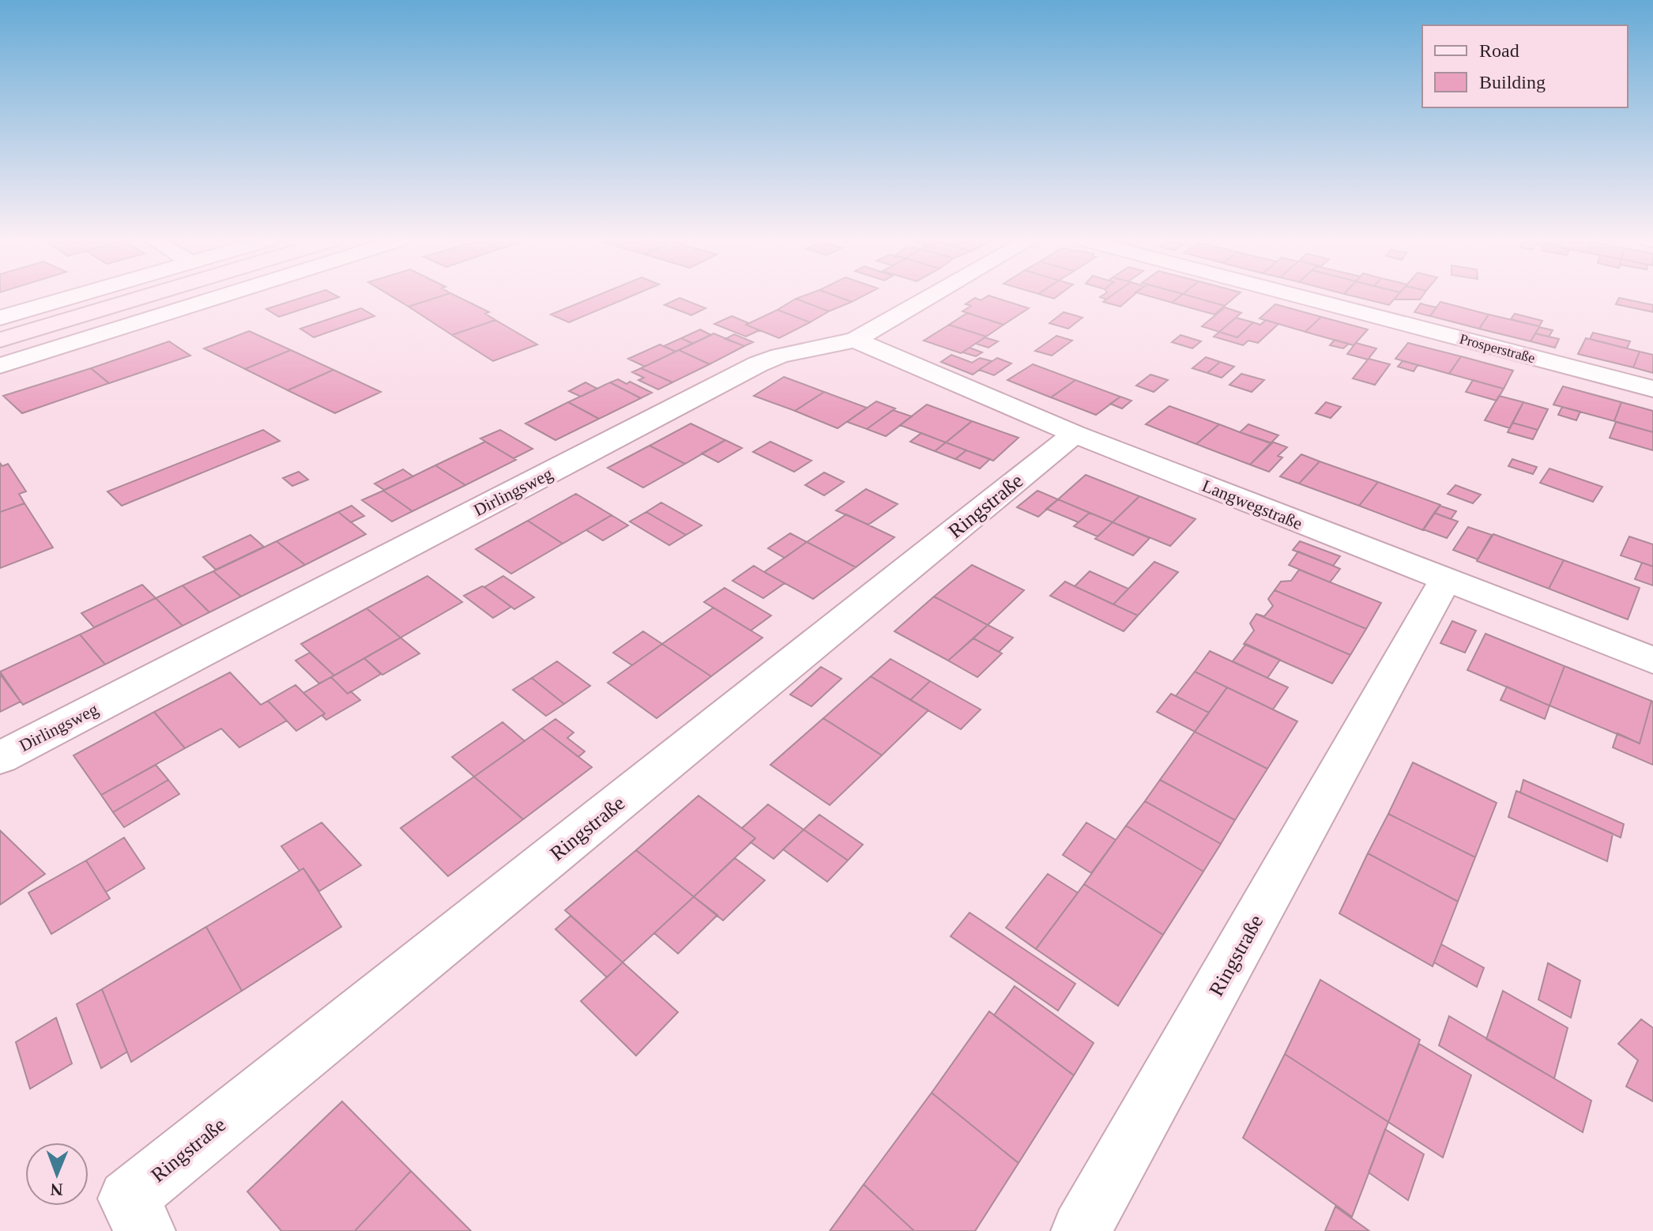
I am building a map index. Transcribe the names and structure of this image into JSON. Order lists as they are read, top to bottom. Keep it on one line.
{"streets":{"street":["Prosperstraße","Dirlingsweg","Langwegstraße","Ringstraße"]},"crossings":[["Dirlingsweg","Langwegstraße"],["Langwegstraße","Ringstraße"]],"legend":["Road","Building"],"north":"bottom"}
